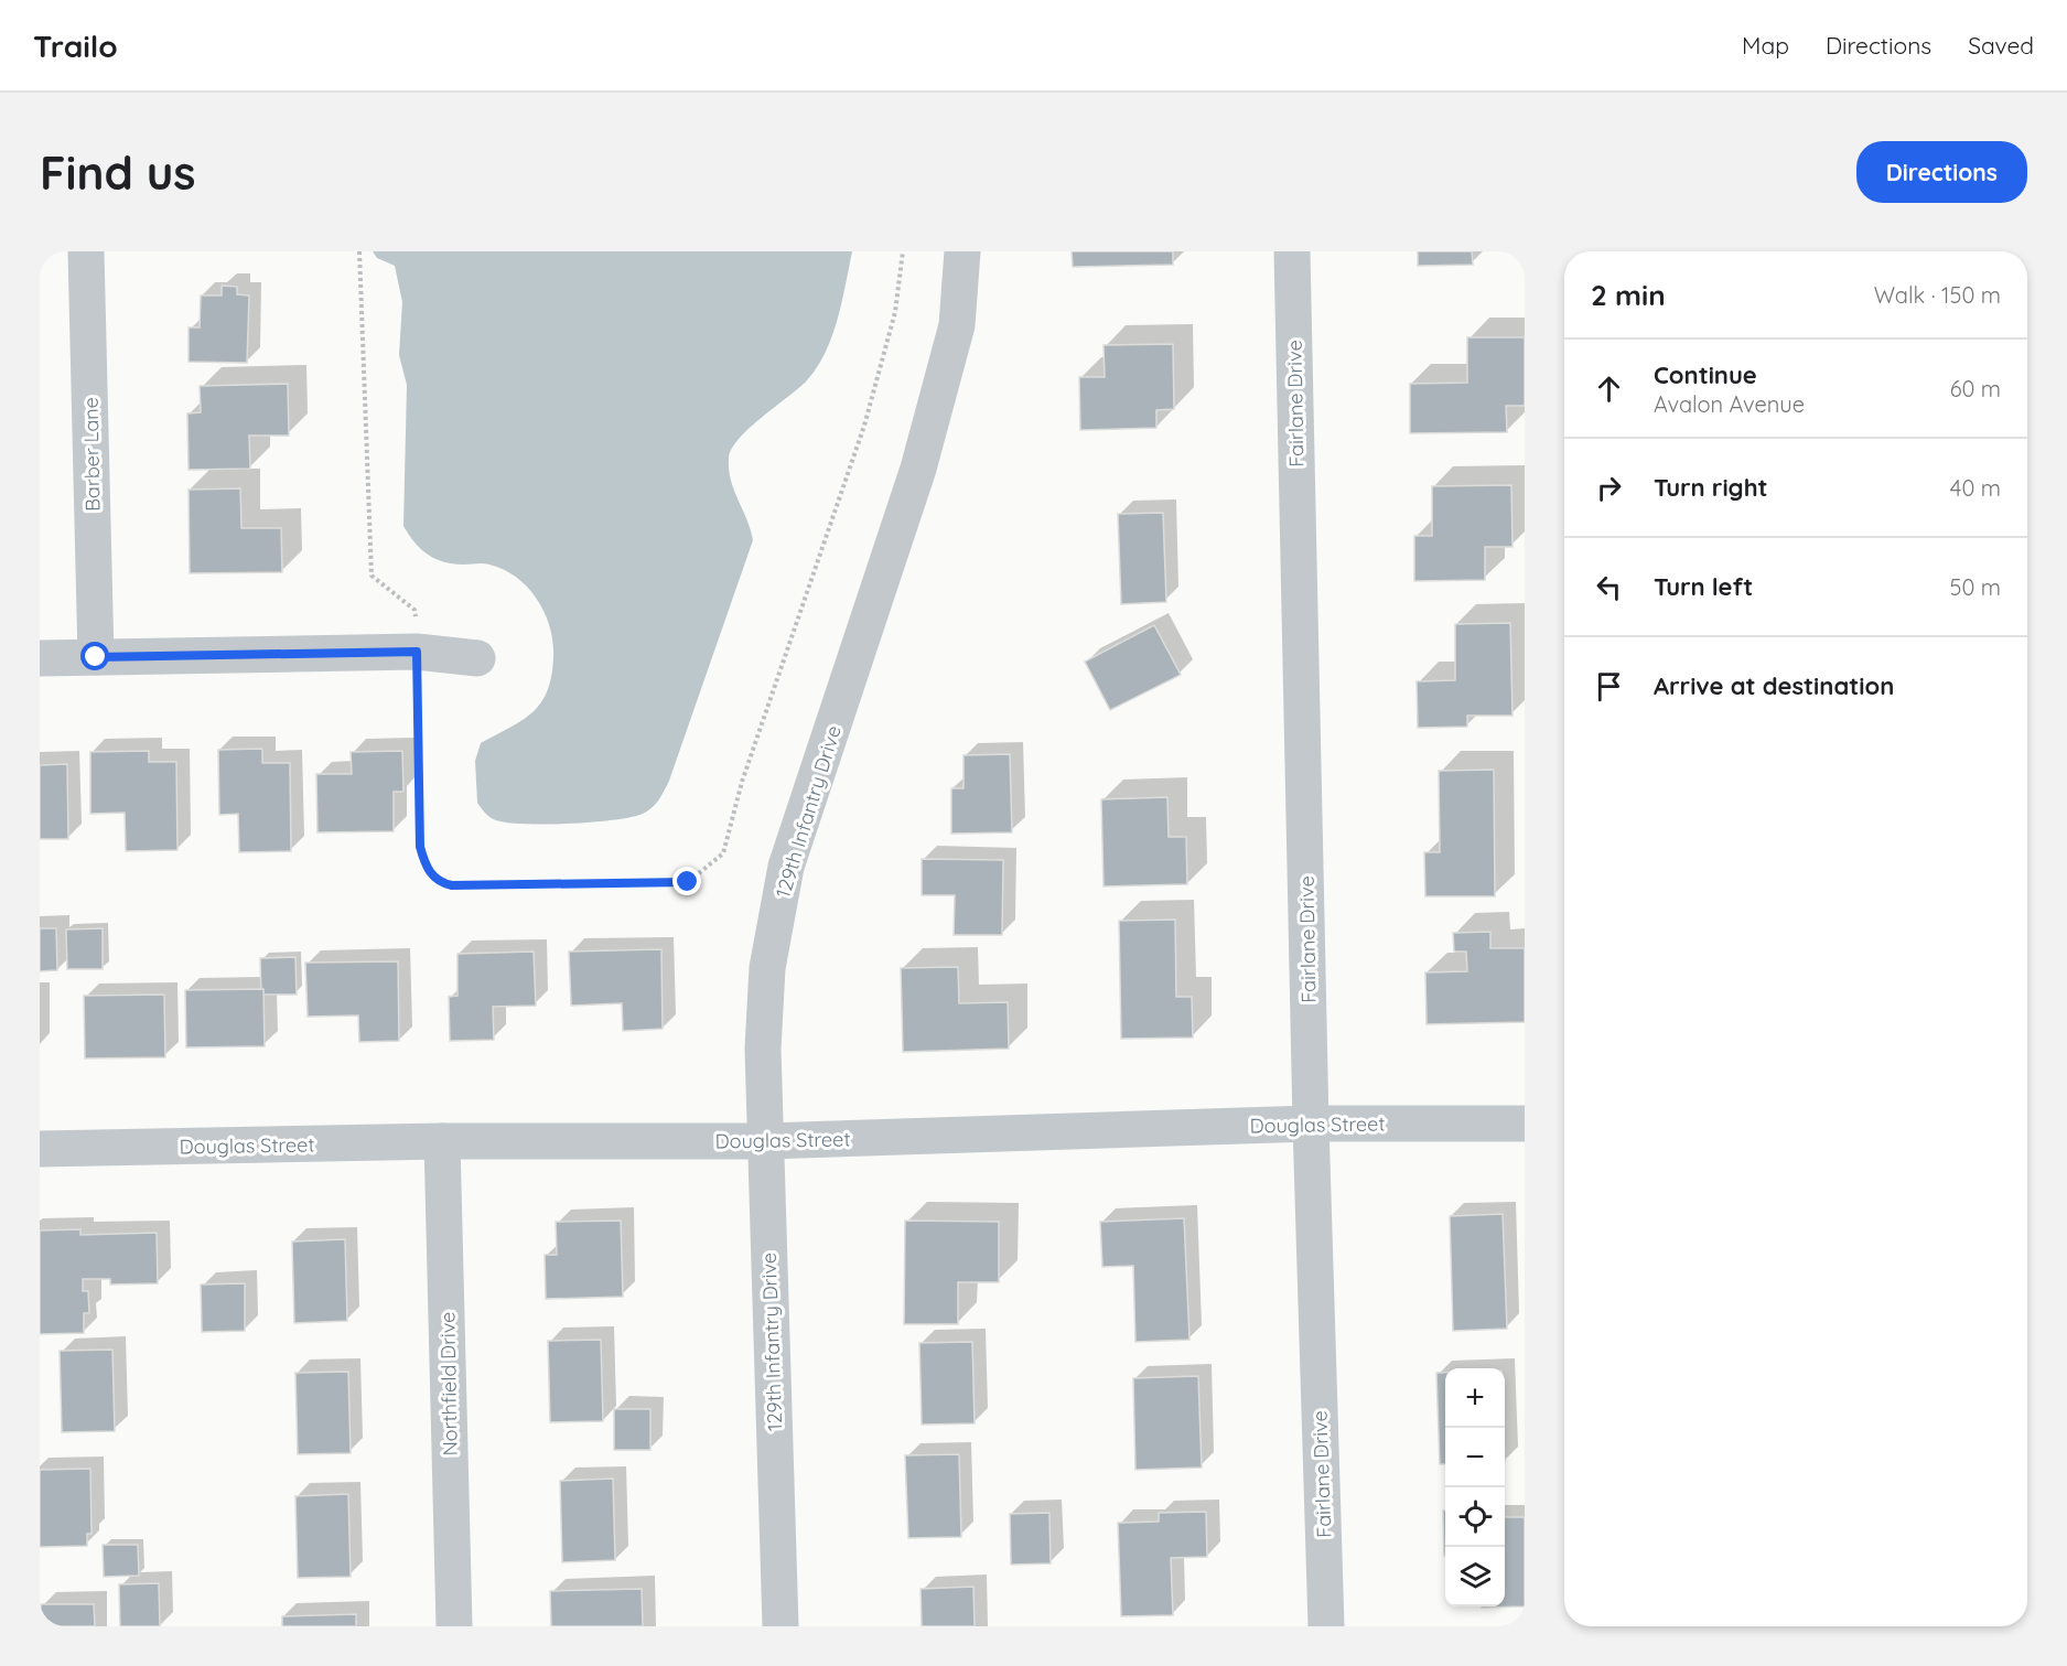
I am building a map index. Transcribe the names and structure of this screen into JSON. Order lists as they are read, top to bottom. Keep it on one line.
{"streets":{"street":["Fairlane Drive","Barber Lane","129th Infantry Drive","Douglas Street","Northfield Drive"]},"crossings":[["Fairlane Drive","Douglas Street"],["129th Infantry Drive","Douglas Street"],["Douglas Street","Northfield Drive"]],"page":{"header":"Trailo","nav":["Map","Directions","Saved"],"buttons":"Directions","title":"Find us","heading":["2 min","Walk · 150 m"],"list":[["Continue","Avalon Avenue","60 m"],["Turn right","40 m"],["Turn left","50 m"],"Arrive at destination"],"map_buttons":["+","−"]}}
